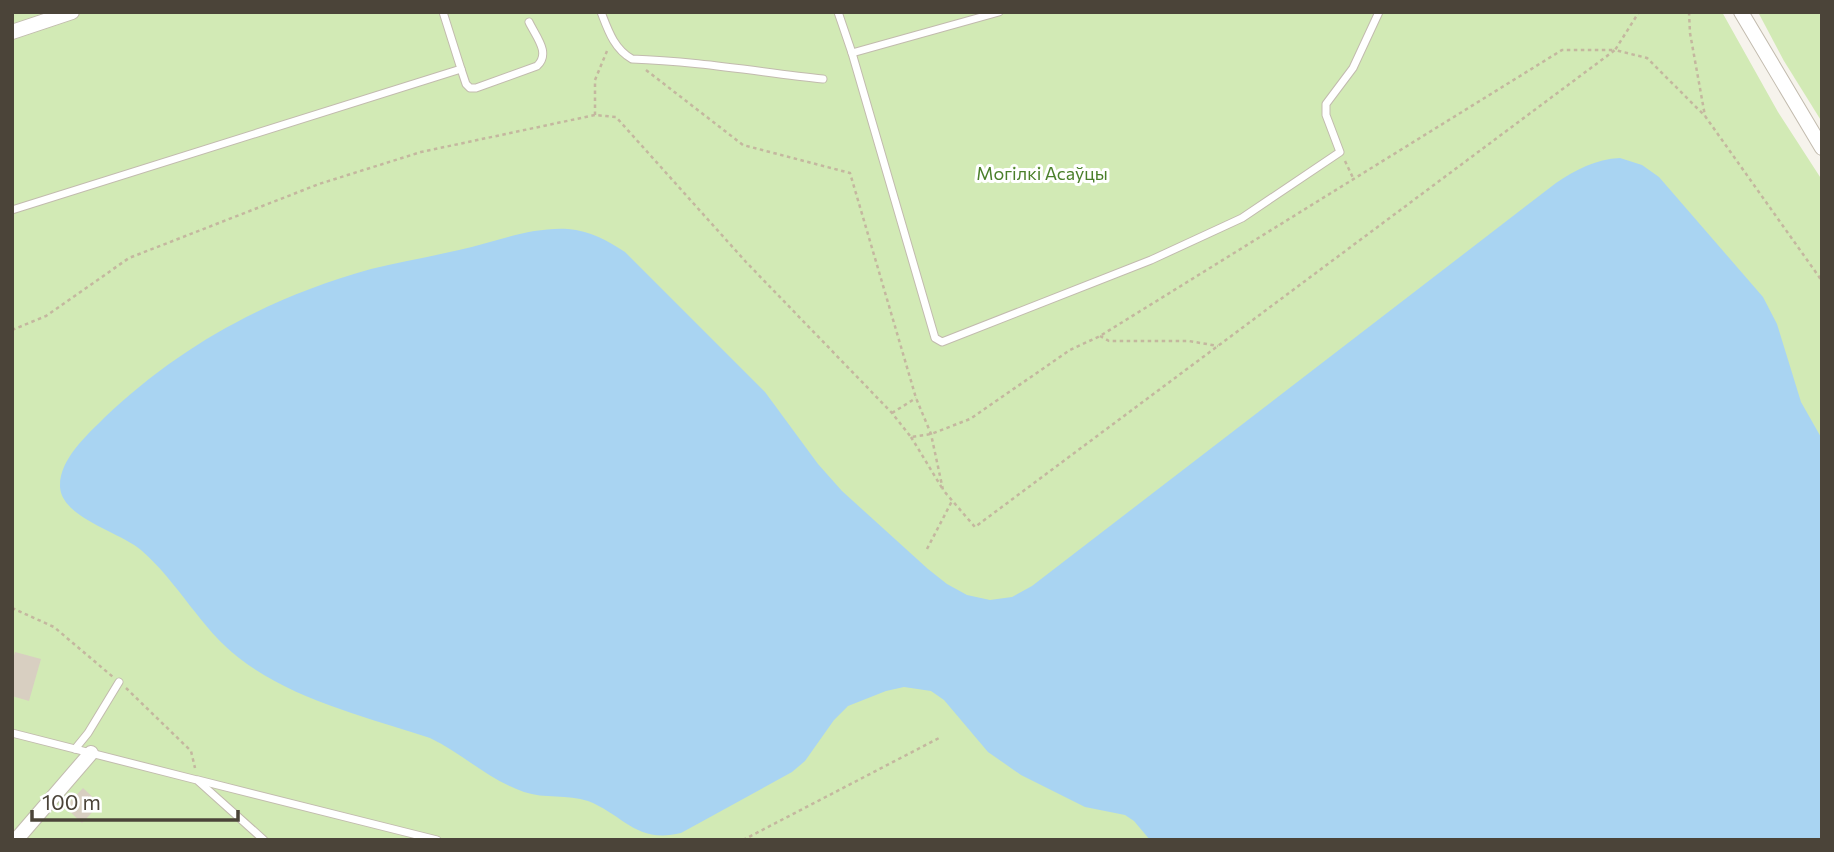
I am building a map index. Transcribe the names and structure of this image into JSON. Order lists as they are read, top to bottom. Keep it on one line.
{"parks":["Могілкі Асаўцы"],"scale_bar":"100 m"}
